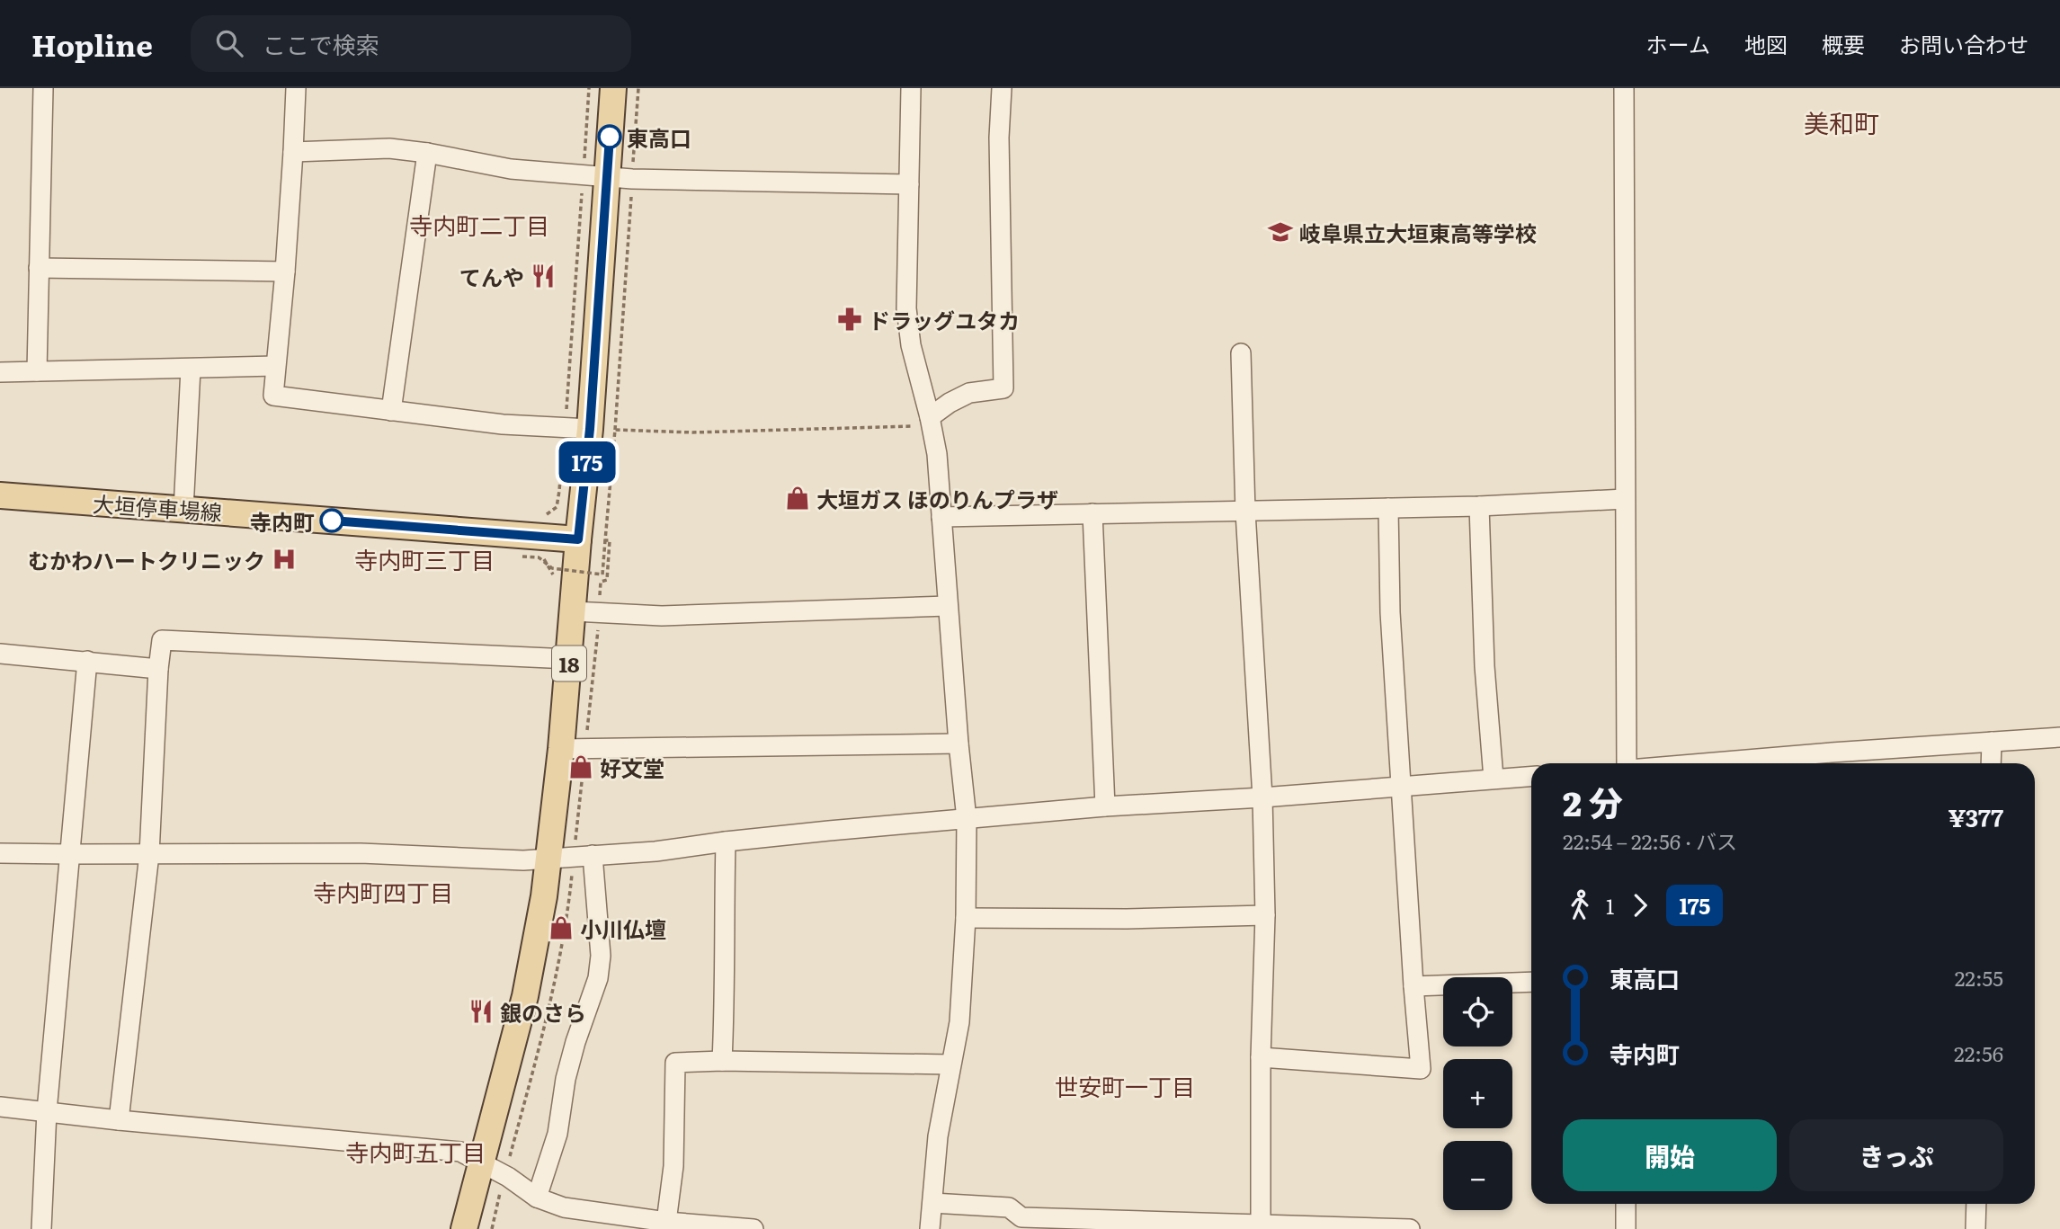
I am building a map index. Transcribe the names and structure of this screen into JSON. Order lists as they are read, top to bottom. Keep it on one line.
{"streets":{"main road":["大垣停車場線","18"]},"crossings":[["大垣停車場線","18"]],"districts":["美和町","寺内町二丁目","寺内町三丁目","寺内町四丁目","世安町一丁目","寺内町五丁目"],"places":{"other":["東高口","寺内町"],"school or university":["岐阜県立大垣東高等学校"],"restaurant":["てんや","銀のさら"],"pharmacy":["ドラッグユタカ"],"shop":["大垣ガス ほのりんプラザ","好文堂","小川仏壇"],"hospital":["むかわハートクリニック"]},"lines":["bus line 175"],"page":{"header":"Hopline","search":"ここで検索","nav":["ホーム","地図","概要","お問い合わせ"],"on_map":"175","heading":["2 分","22:54 – 22:56 · バス","¥377"],"legs":["1","175"],"list":[{"name":"東高口","value":"22:55"},{"name":"寺内町","value":"22:56"}],"map_buttons":["+","−"],"buttons":["開始","きっぷ"]}}
